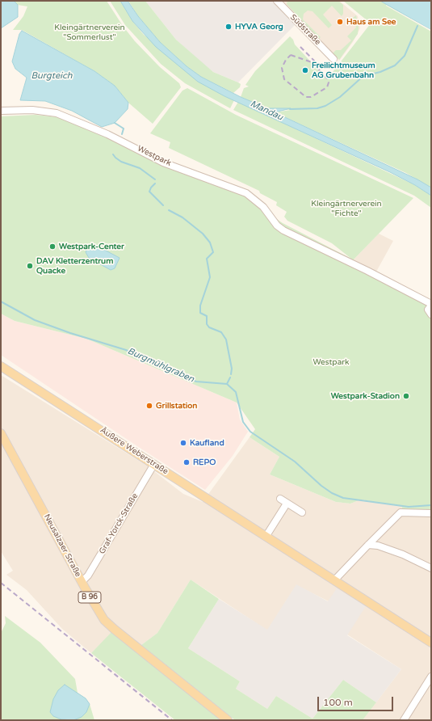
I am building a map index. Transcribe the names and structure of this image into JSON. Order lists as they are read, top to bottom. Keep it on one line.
{"streets":{"main road":["Äußere Weberstraße","Neusalzaer Straße","B 96"],"street":["Südstraße","Westpark","Graf-Yorck-Straße"]},"crossings":[["Äußere Weberstraße","Graf-Yorck-Straße"],["Graf-Yorck-Straße","Neusalzaer Straße"]],"water":["Burgteich","Mandau","Burgmühlgraben"],"parks":["Kleingärtnerverein \"Sommerlust\"","Kleingärtnerverein \"Fichte\"","Westpark"],"places":["Haus am See","HYVA Georg","Freilichtmuseum AG Grubenbahn","Westpark-Center","DAV Kletterzentrum Quacke","Westpark-Stadion","Grillstation","Kaufland","REPO"],"scale_bar":"100 m"}
